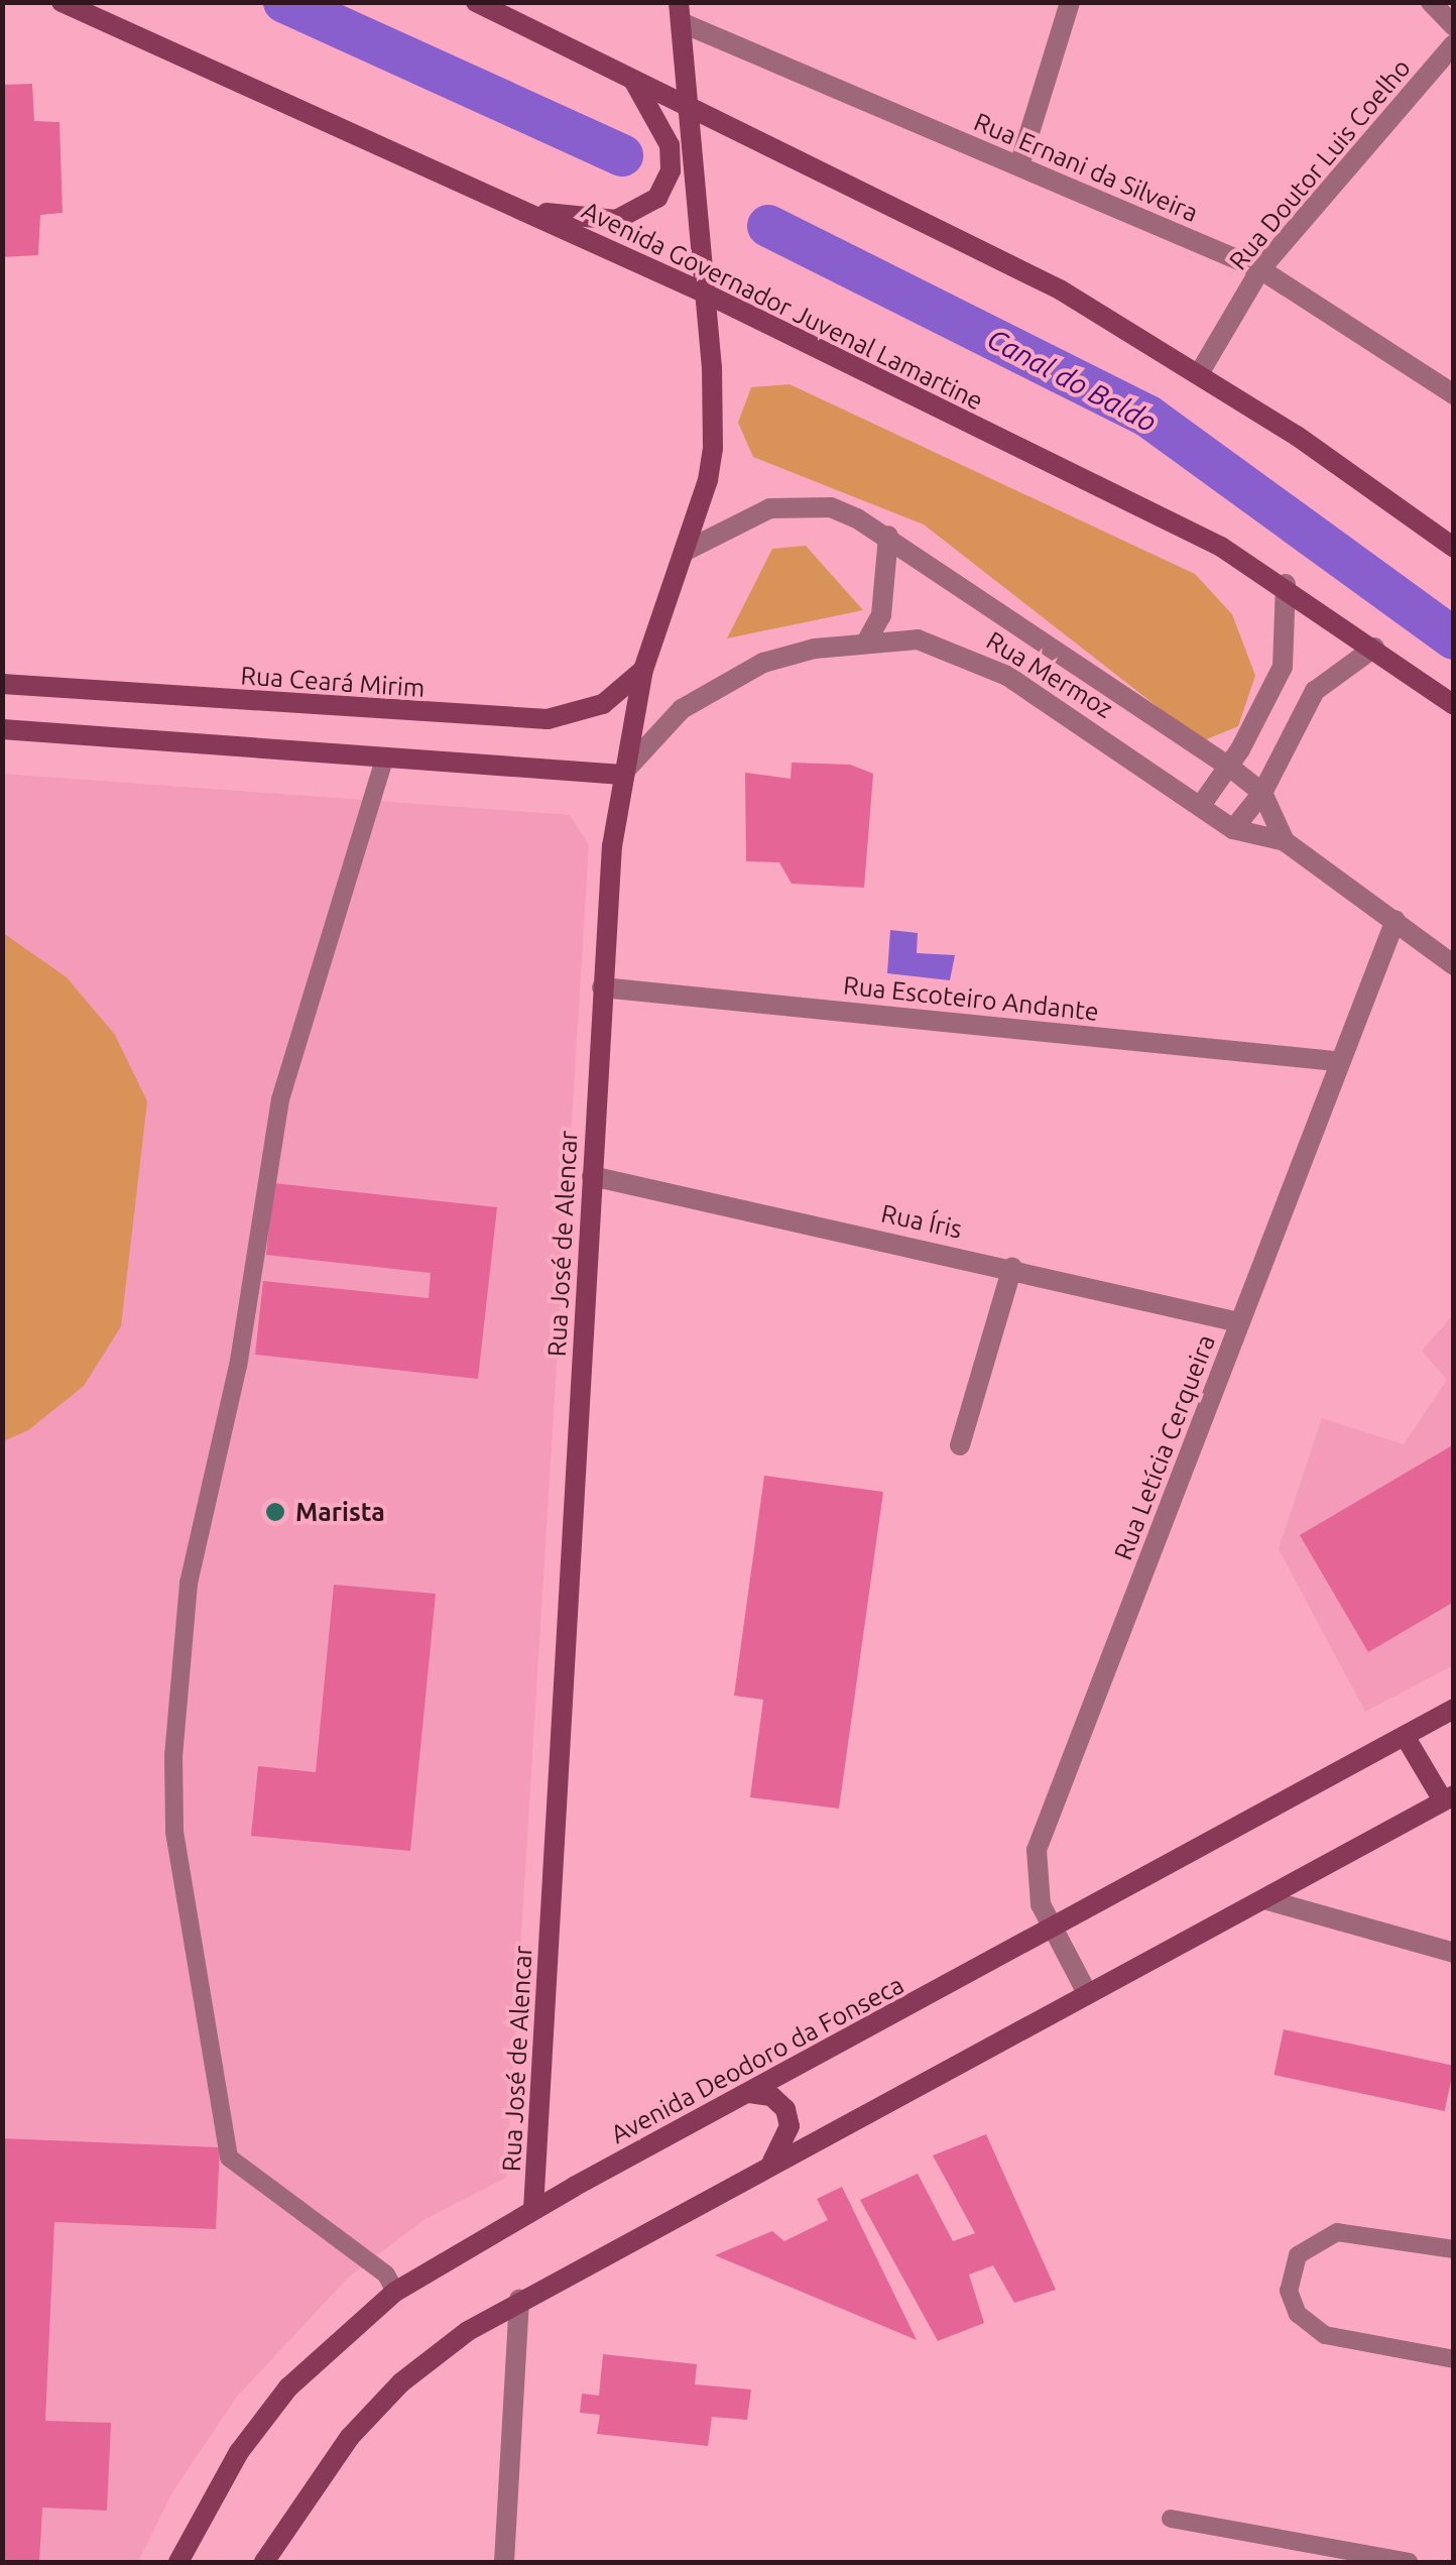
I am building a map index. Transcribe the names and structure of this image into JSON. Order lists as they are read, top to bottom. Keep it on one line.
{"streets":{"main road":["Avenida Governador Juvenal Lamartine","Rua Ceará Mirim","Rua José de Alencar","Avenida Deodoro da Fonseca"],"street":["Rua Doutor Luis Coelho","Rua Ernani da Silveira","Rua Mermoz","Rua Escoteiro Andante","Rua Íris","Rua Letícia Cerqueira"]},"crossings":[["Rua Doutor Luis Coelho","Rua Ernani da Silveira"],["Rua Ernani da Silveira","Rua José de Alencar"],["Avenida Governador Juvenal Lamartine","Rua José de Alencar"],["Rua Mermoz","Rua José de Alencar"],["Rua Mermoz","Rua Letícia Cerqueira"],["Rua Ceará Mirim","Rua José de Alencar"],["Rua Escoteiro Andante","Rua José de Alencar"],["Rua Escoteiro Andante","Rua Letícia Cerqueira"],["Rua Íris","Rua José de Alencar"],["Rua Íris","Rua Letícia Cerqueira"],["Rua José de Alencar","Avenida Deodoro da Fonseca"],["Rua Letícia Cerqueira","Avenida Deodoro da Fonseca"]],"water":["Canal do Baldo"],"places":["Marista"]}
